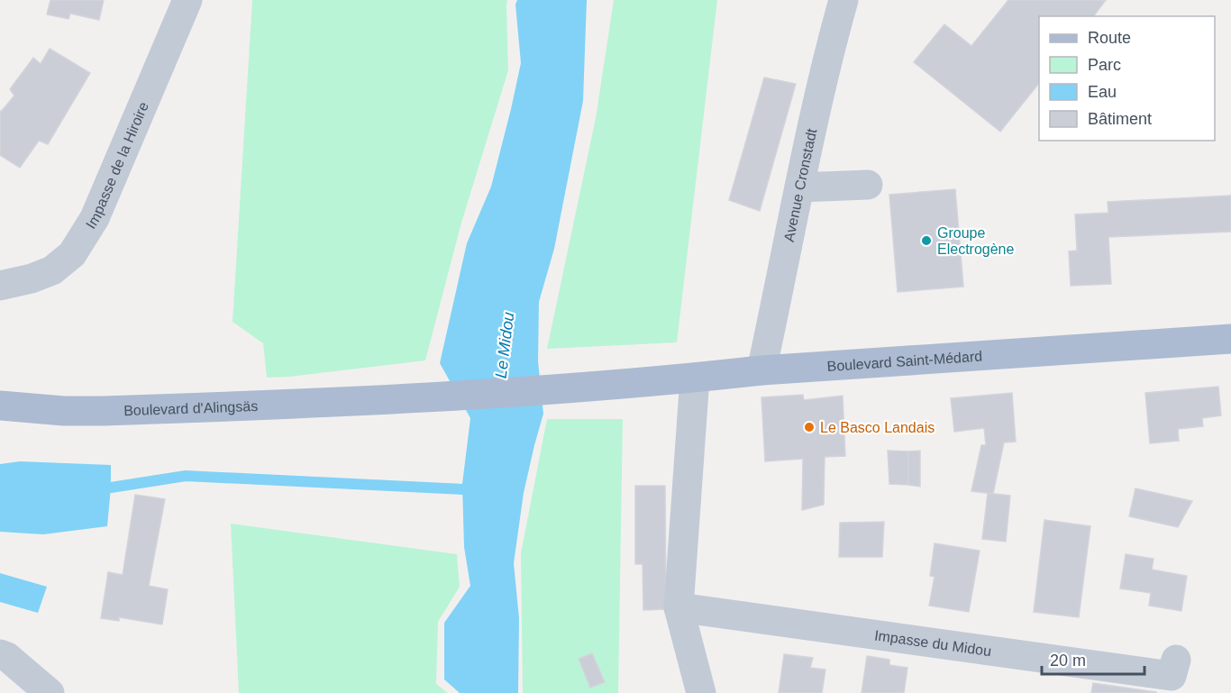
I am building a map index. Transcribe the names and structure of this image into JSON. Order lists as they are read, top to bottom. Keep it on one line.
{"streets":{"main road":["Boulevard Saint-Médard","Boulevard d'Alingsäs"],"street":["Impasse de la Hiroire","Avenue Cronstadt","Impasse du Midou"]},"crossings":[["Avenue Cronstadt","Boulevard Saint-Médard"],["Boulevard Saint-Médard","Boulevard d'Alingsäs"]],"water":["Le Midou"],"places":["Groupe Electrogène","Le Basco Landais"],"legend":["Route","Parc","Eau","Bâtiment"],"scale_bar":"20 m"}
